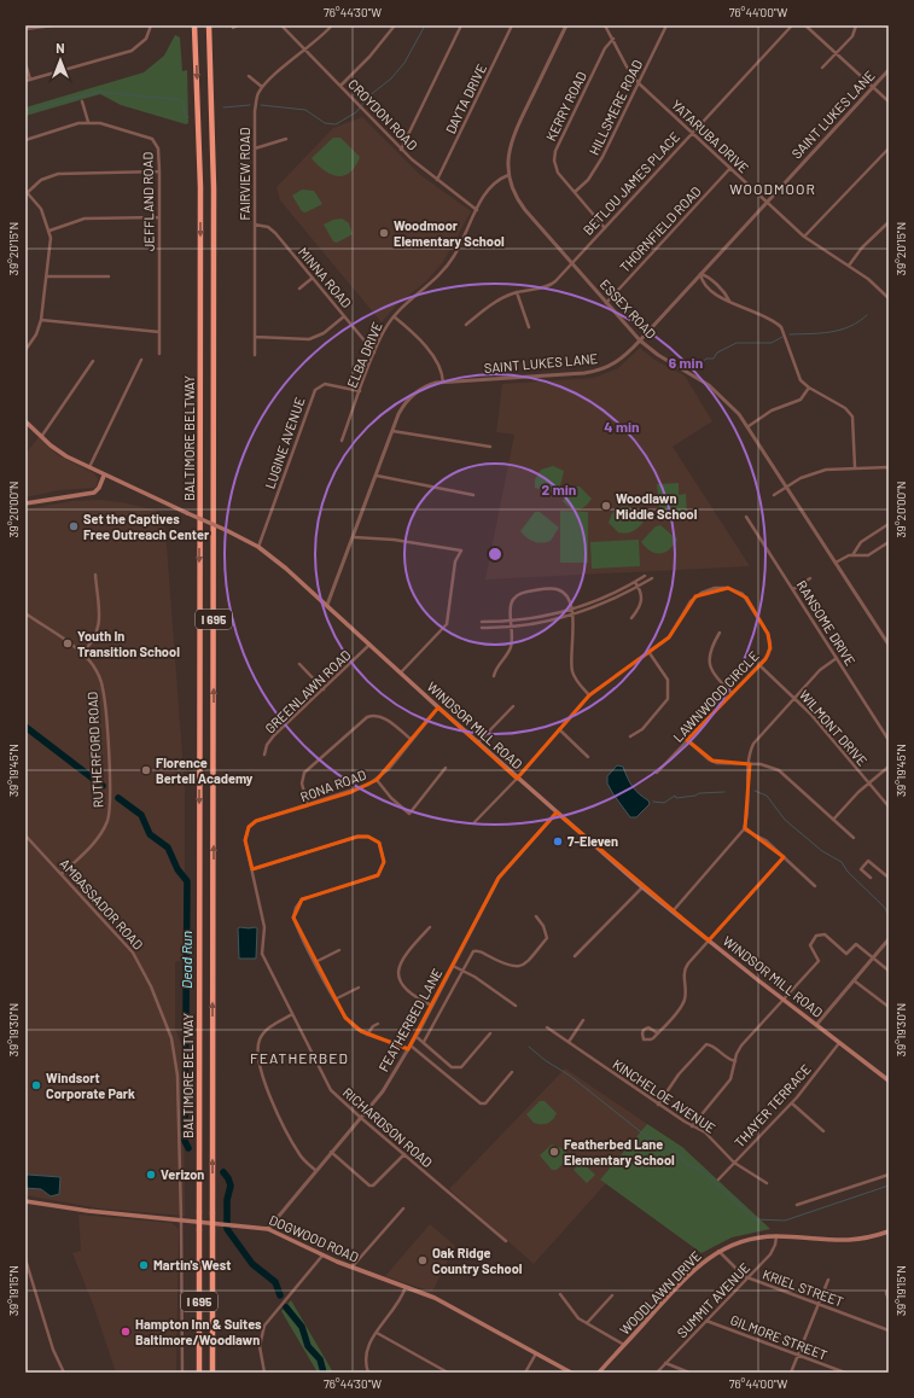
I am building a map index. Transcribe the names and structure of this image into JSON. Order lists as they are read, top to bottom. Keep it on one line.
{"streets":{"highway":["BALTIMORE BELTWAY","I 695"],"main road":["WINDSOR MILL ROAD","DOGWOOD ROAD","WOODLAWN DRIVE"],"street":["DAYTA DRIVE","KERRY ROAD","HILLSMERE ROAD","CROYDON ROAD","SAINT LUKES LANE","YATARUBA DRIVE","FAIRVIEW ROAD","BETLOU JAMES PLACE","JEFFLAND ROAD","THORNFIELD ROAD","MINNA ROAD","ESSEX ROAD","ELBA DRIVE","LUGINE AVENUE","RANSOME DRIVE","GREENLAWN ROAD","LAWNWOOD CIRCLE","WILMONT DRIVE","RUTHERFORD ROAD","RONA ROAD","AMBASSADOR ROAD","FEATHERBED LANE","KINCHELOE AVENUE","THAYER TERRACE","RICHARDSON ROAD","KRIEL STREET","SUMMIT AVENUE","GILMORE STREET"]},"crossings":[["DAYTA DRIVE","CROYDON ROAD"],["KERRY ROAD","HILLSMERE ROAD"],["KERRY ROAD","YATARUBA DRIVE"],["KERRY ROAD","BETLOU JAMES PLACE"],["HILLSMERE ROAD","YATARUBA DRIVE"],["CROYDON ROAD","ELBA DRIVE"],["SAINT LUKES LANE","YATARUBA DRIVE"],["SAINT LUKES LANE","ESSEX ROAD"],["SAINT LUKES LANE","WINDSOR MILL ROAD"],["YATARUBA DRIVE","BETLOU JAMES PLACE"],["YATARUBA DRIVE","THORNFIELD ROAD"],["FAIRVIEW ROAD","MINNA ROAD"],["BETLOU JAMES PLACE","ESSEX ROAD"],["THORNFIELD ROAD","ESSEX ROAD"],["MINNA ROAD","ELBA DRIVE"],["ESSEX ROAD","ELBA DRIVE"],["ELBA DRIVE","LUGINE AVENUE"],["LUGINE AVENUE","WINDSOR MILL ROAD"],["GREENLAWN ROAD","WINDSOR MILL ROAD"],["LAWNWOOD CIRCLE","WINDSOR MILL ROAD"],["LAWNWOOD CIRCLE","WILMONT DRIVE"],["WINDSOR MILL ROAD","RONA ROAD"],["WINDSOR MILL ROAD","FEATHERBED LANE"],["WINDSOR MILL ROAD","THAYER TERRACE"],["RUTHERFORD ROAD","AMBASSADOR ROAD"],["RONA ROAD","RICHARDSON ROAD"],["AMBASSADOR ROAD","DOGWOOD ROAD"],["FEATHERBED LANE","RICHARDSON ROAD"],["FEATHERBED LANE","DOGWOOD ROAD"],["KINCHELOE AVENUE","THAYER TERRACE"],["KRIEL STREET","WOODLAWN DRIVE"],["KRIEL STREET","SUMMIT AVENUE"],["WOODLAWN DRIVE","SUMMIT AVENUE"],["SUMMIT AVENUE","GILMORE STREET"]],"districts":["WOODMOOR","FEATHERBED"],"water":["Dead Run"],"places":["Woodmoor Elementary School","Woodlawn Middle School","Set the Captives Free Outreach Center","Youth In Transition School","Florence Bertell Academy","7-Eleven","Windsort Corporate Park","Featherbed Lane Elementary School","Verizon","Oak Ridge Country School","Martin's West","Hampton Inn & Suites Baltimore/Woodlawn"],"north":"top","coordinates":["76°44'30\"W","76°44'00\"W","39°20'15\"N","39°20'00\"N","39°19'45\"N","39°19'30\"N","39°19'15\"N"],"rings":["6 min","4 min","2 min"]}
